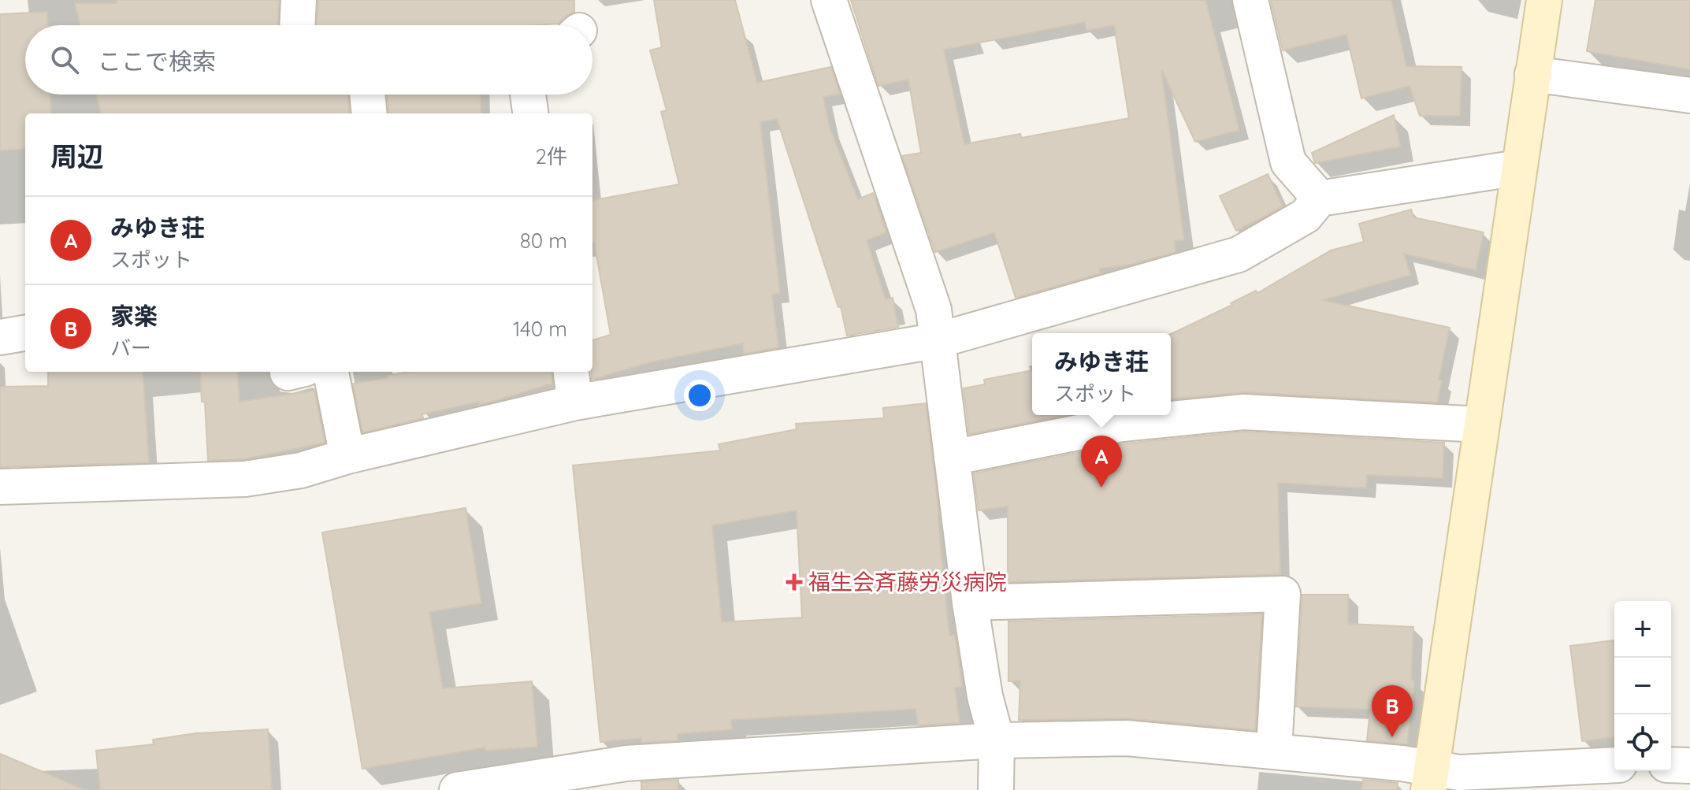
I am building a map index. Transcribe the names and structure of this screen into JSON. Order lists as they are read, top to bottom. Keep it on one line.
{"places":{"health":["福生会斉藤労災病院"]},"page":{"search":"ここで検索","heading":["周辺","2件"],"list":[{"mark":"A","name":"みゆき荘","note":"スポット","value":"80 m"},{"mark":"B","name":"家楽","note":"バー","value":"140 m"}],"popup":["みゆき荘","スポット"],"pins":["A","B"],"map_buttons":["+","−"]}}
